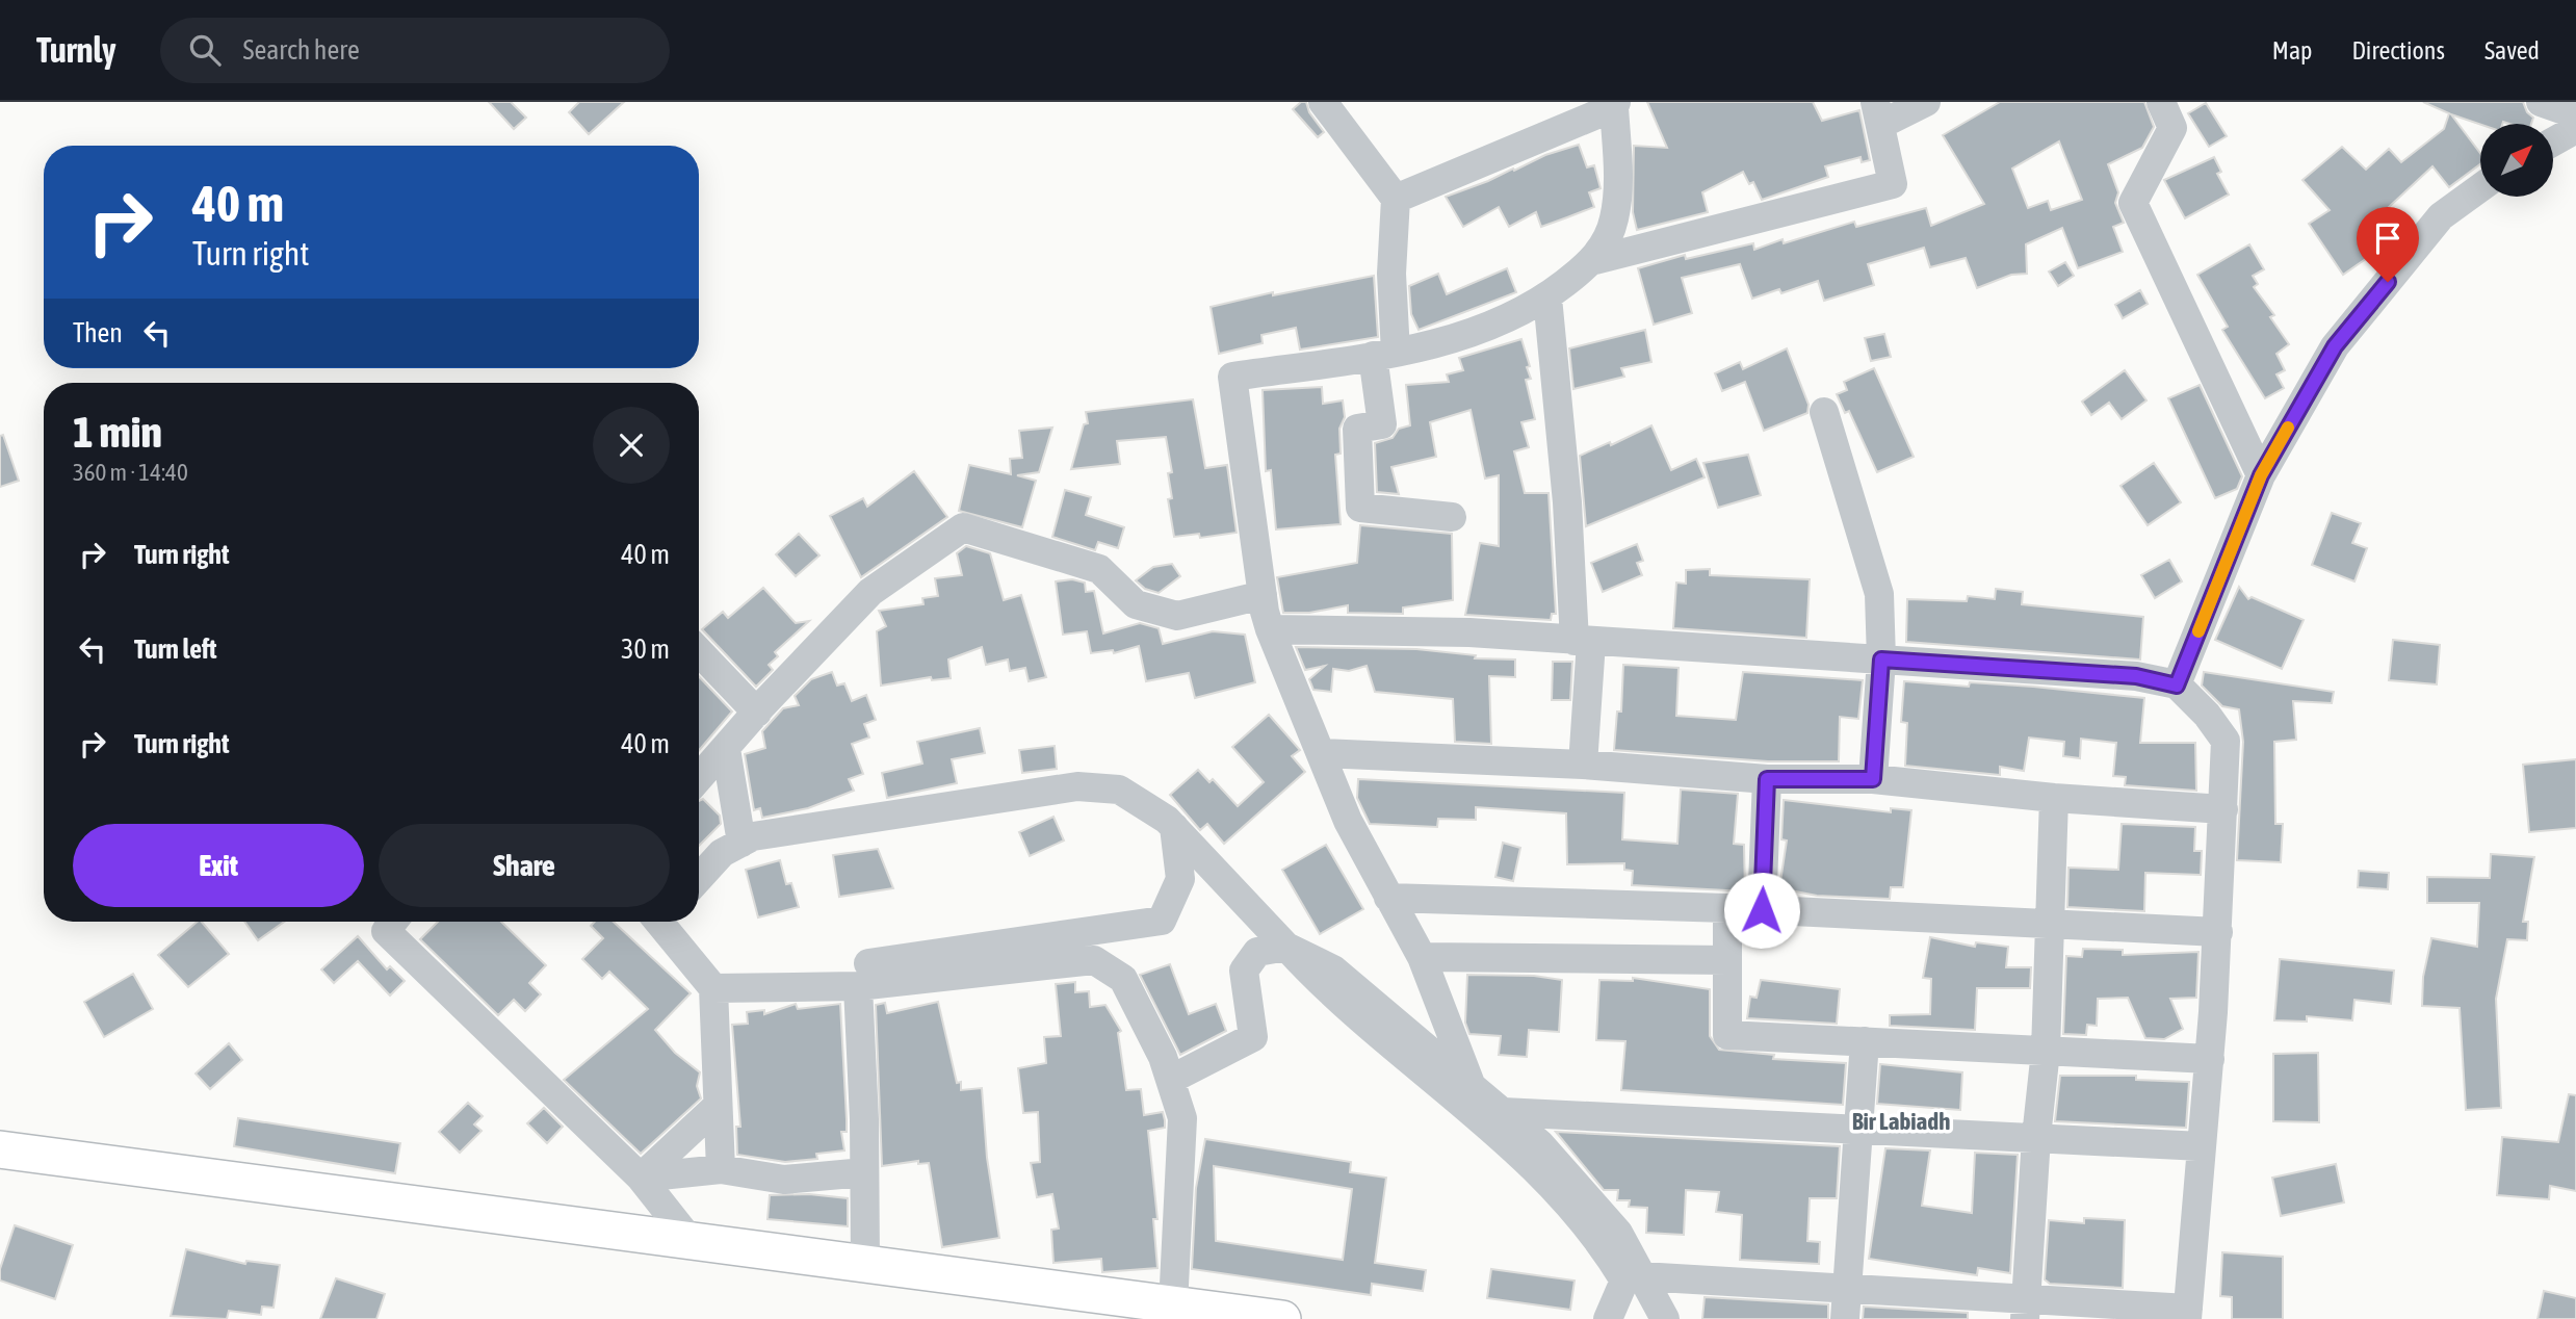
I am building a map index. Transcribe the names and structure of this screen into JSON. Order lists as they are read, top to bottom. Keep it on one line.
{"districts":["Bir Labiadh"],"north":"top right","page":{"header":"Turnly","search":"Search here","nav":["Map","Directions","Saved"],"turn":["40 m","Turn right"],"then":"Then","heading":["1 min","360 m · 14:40"],"list":[{"name":"Turn right","value":"40 m"},{"name":"Turn left","value":"30 m"},{"name":"Turn right","value":"40 m"}],"buttons":["Exit","Share"]}}
